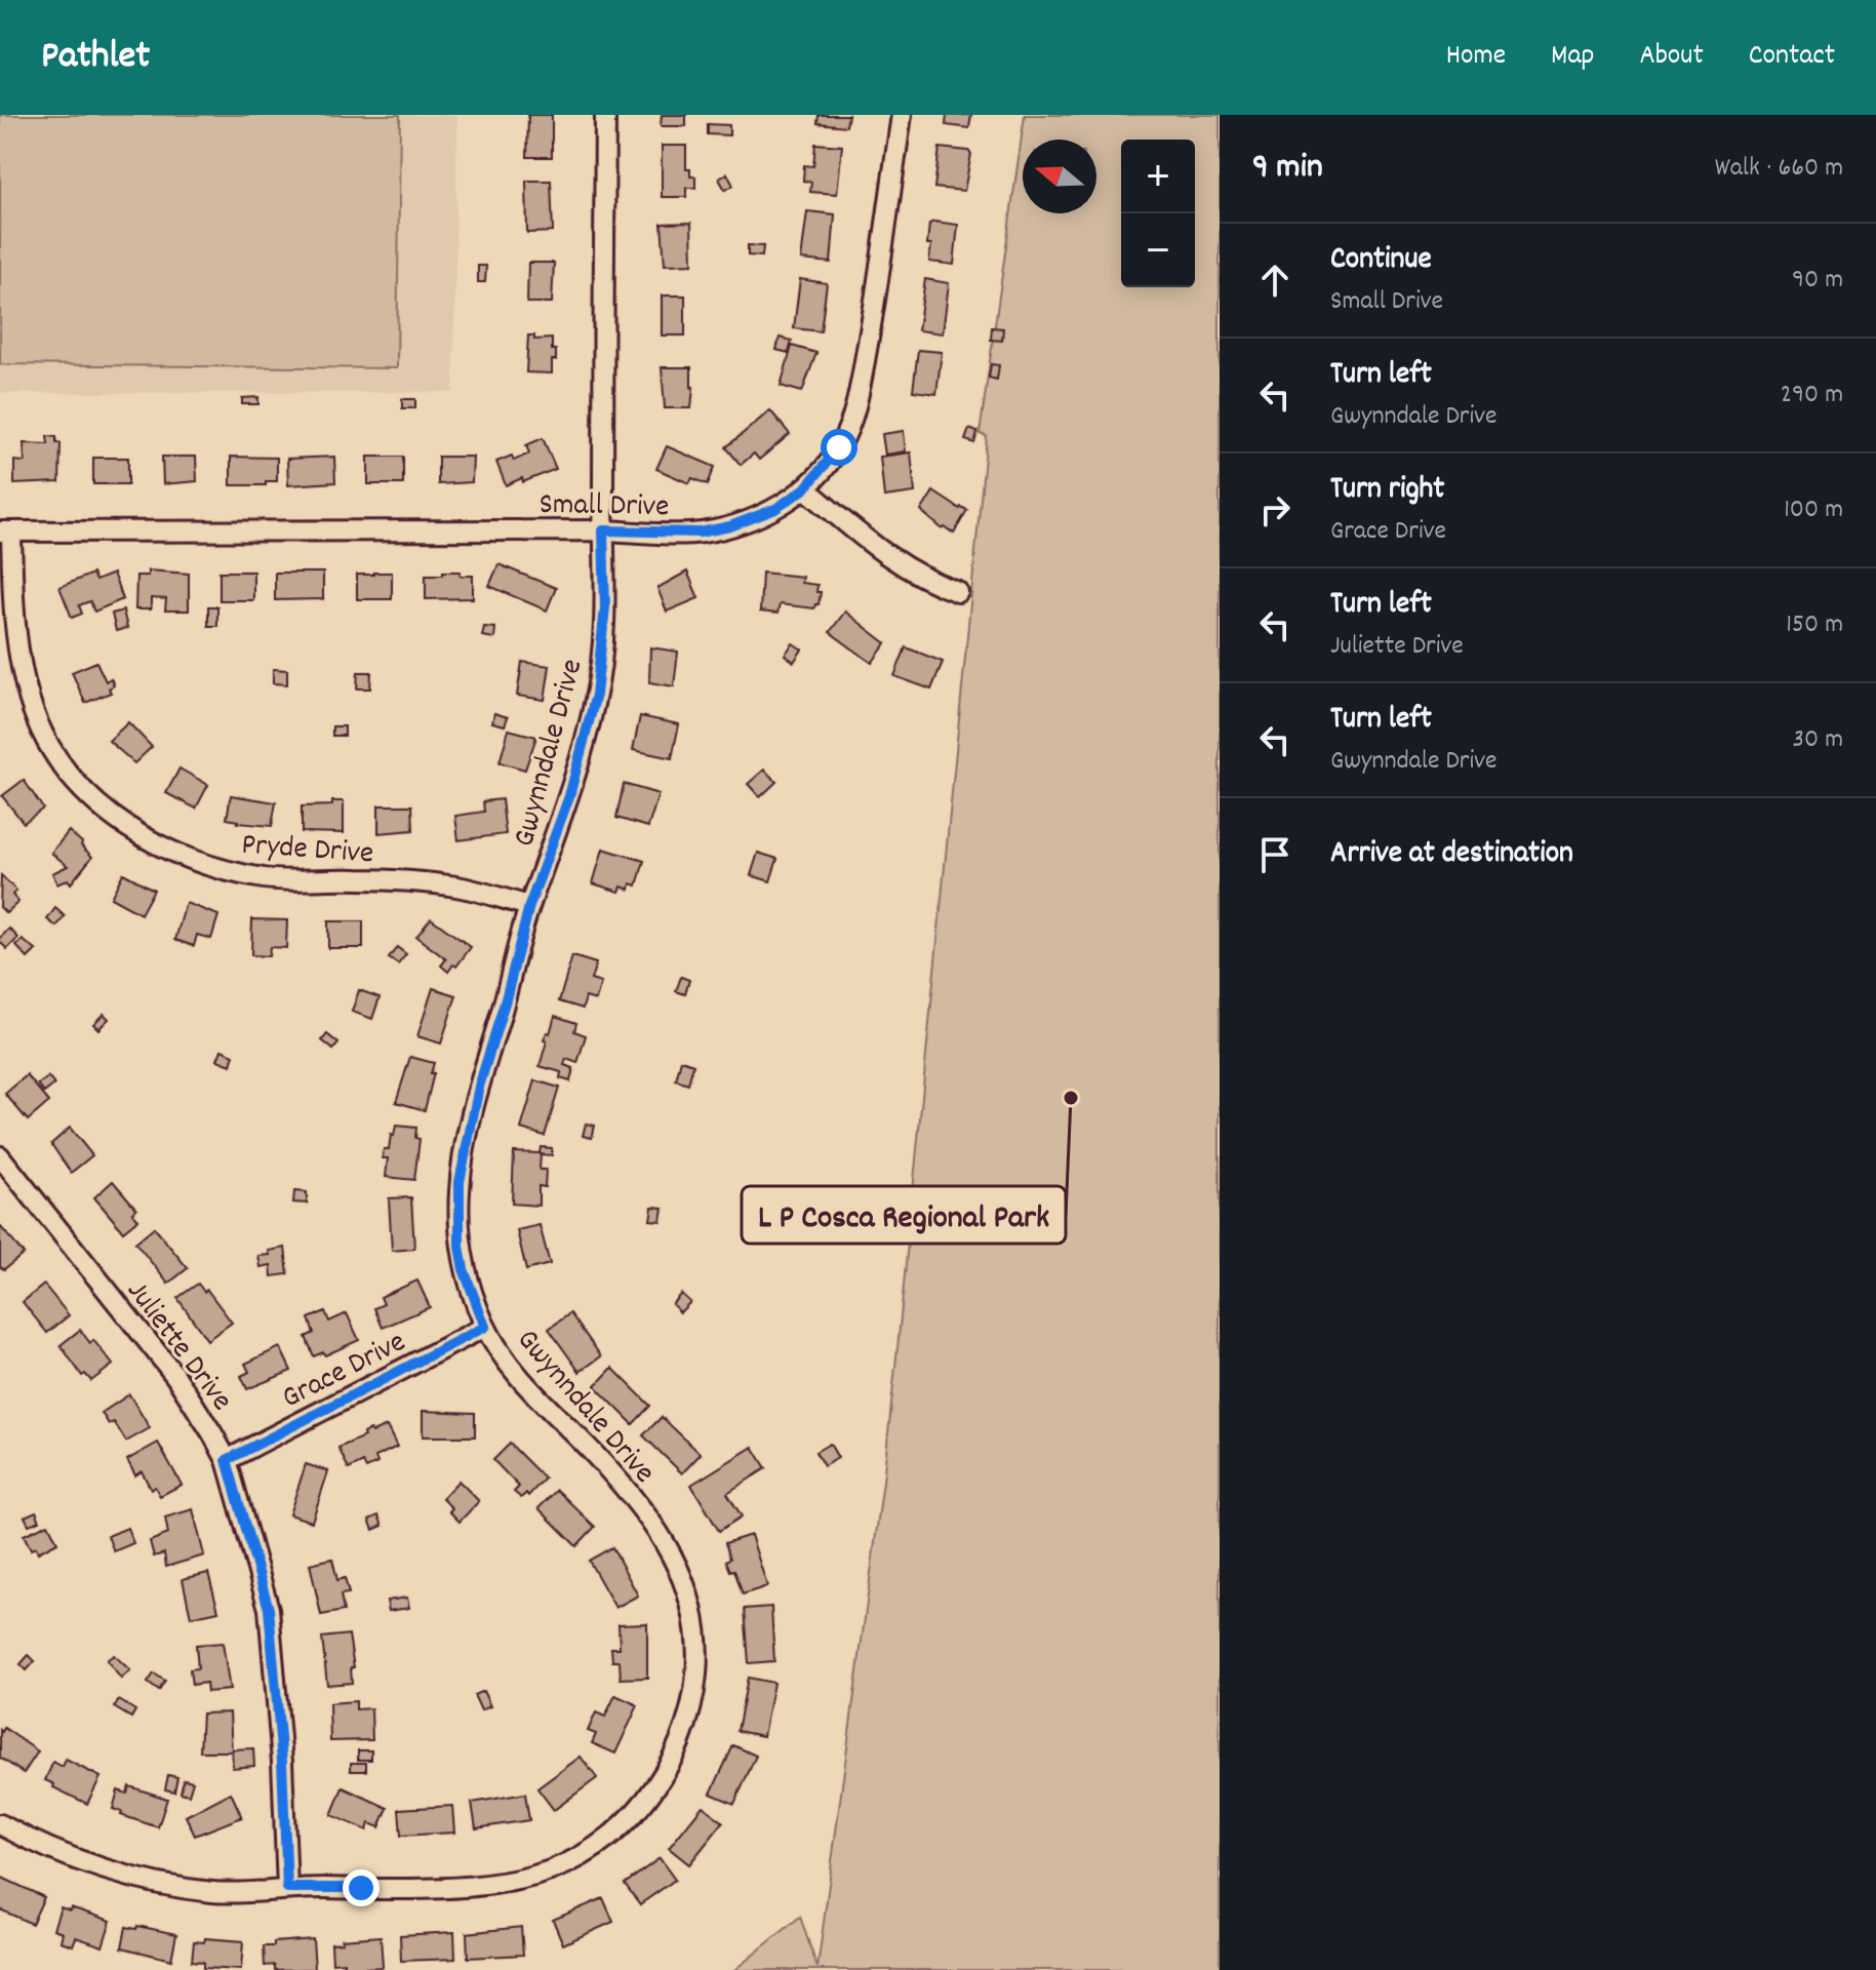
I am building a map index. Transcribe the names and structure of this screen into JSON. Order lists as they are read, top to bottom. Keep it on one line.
{"streets":{"street":["Small Drive","Gwynndale Drive","Pryde Drive","Juliette Drive","Grace Drive"]},"crossings":[["Small Drive","Gwynndale Drive"],["Small Drive","Pryde Drive"],["Gwynndale Drive","Pryde Drive"],["Gwynndale Drive","Juliette Drive"],["Gwynndale Drive","Grace Drive"],["Juliette Drive","Grace Drive"]],"places":["L P Cosca Regional Park"],"north":"left","page":{"header":"Pathlet","nav":["Home","Map","About","Contact"],"heading":["9 min","Walk · 660 m"],"map_buttons":["+","−"],"list":[["Continue","Small Drive","90 m"],["Turn left","Gwynndale Drive","290 m"],["Turn right","Grace Drive","100 m"],["Turn left","Juliette Drive","150 m"],["Turn left","Gwynndale Drive","30 m"],"Arrive at destination"]}}
